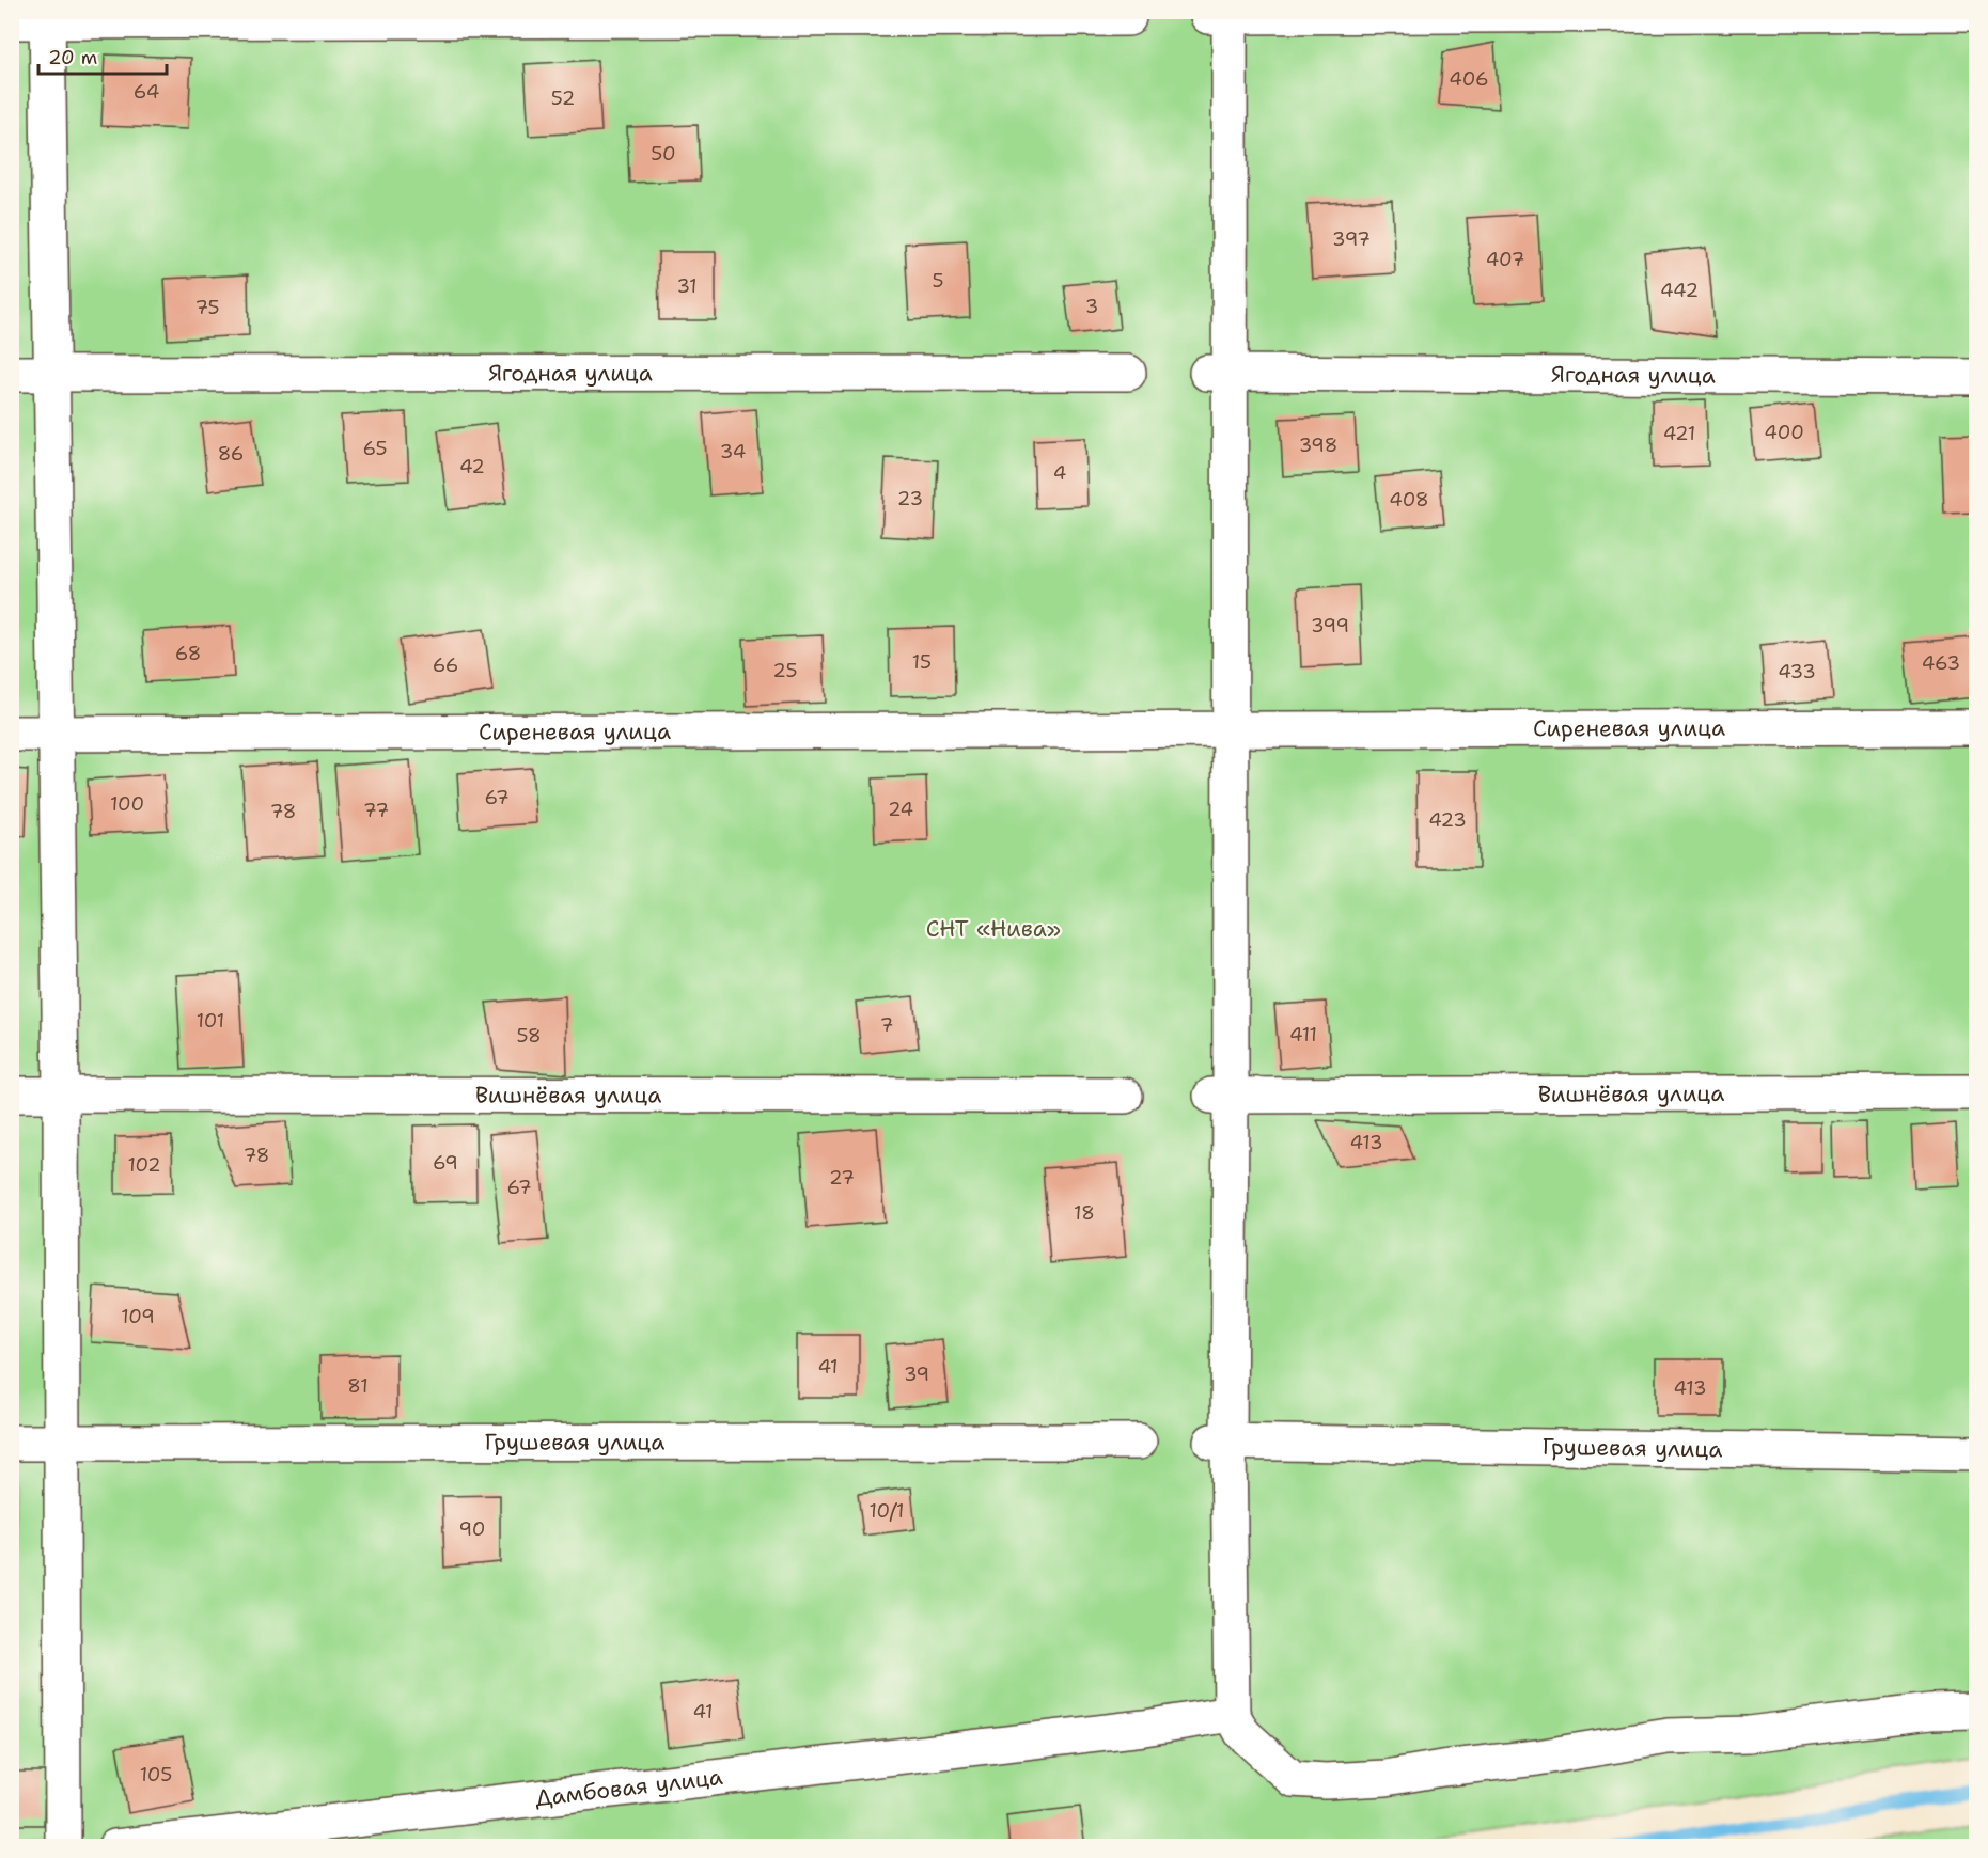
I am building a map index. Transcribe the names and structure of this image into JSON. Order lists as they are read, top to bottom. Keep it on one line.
{"streets":{"street":["Ягодная улица","Сиреневая улица","Вишнёвая улица","Грушевая улица","Дамбовая улица"]},"parks":["СНТ «Нива»"],"house_numbers":["406","64","52","50","397","407","5","31","442","3","75","400","421","398","65","34","86","42","4","23","408","399","68","15","463","66","25","433","67","100","24","77","78","423","101","7","411","58","413","78","69","102","27","67","18","109","41","39","81","413","10/1","90","41","105"],"scale_bar":"20 m"}
